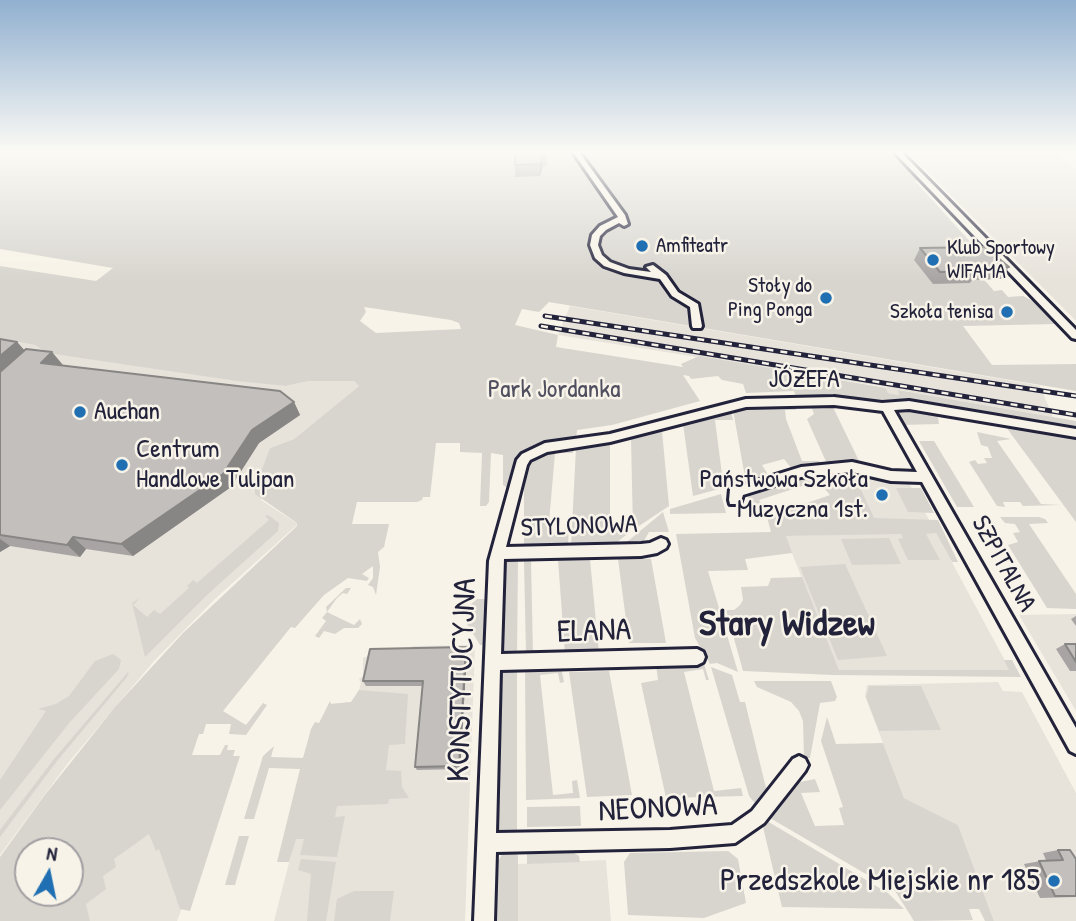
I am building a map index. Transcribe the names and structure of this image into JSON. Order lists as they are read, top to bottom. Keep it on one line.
{"streets":{"street":["JÓZEFA","STYLONOWA","SZPITALNA","ELANA","KONSTYTUCYJNA","NEONOWA"]},"crossings":[["JÓZEFA","SZPITALNA"],["JÓZEFA","KONSTYTUCYJNA"],["STYLONOWA","KONSTYTUCYJNA"],["ELANA","KONSTYTUCYJNA"],["KONSTYTUCYJNA","NEONOWA"]],"districts":["Stary Widzew"],"parks":["Park Jordanka"],"places":["Amfiteatr","Klub Sportowy WIFAMA","Stoły do Ping Ponga","Szkoła tenisa","Auchan","Centrum Handlowe Tulipan","Państwowa Szkoła Muzyczna 1st.","Przedszkole Miejskie nr 185"],"north":"top"}
